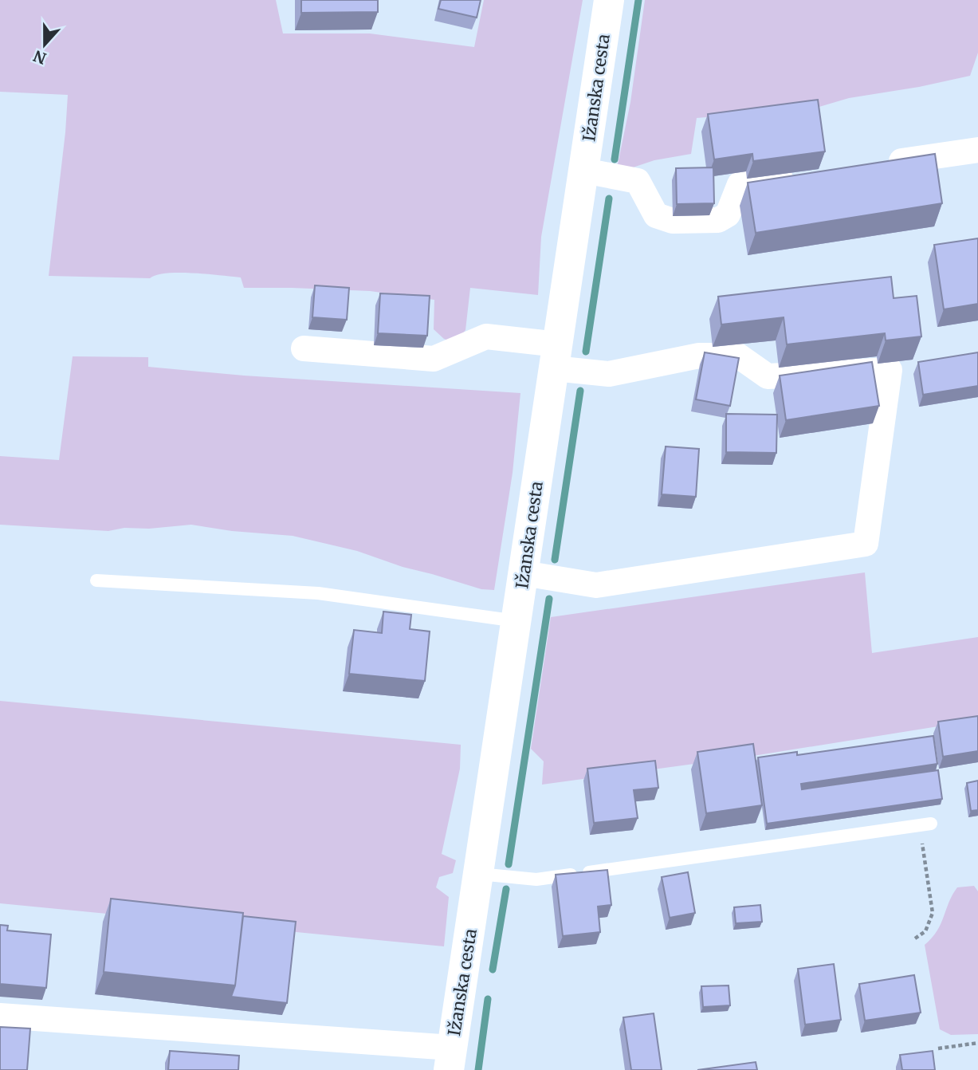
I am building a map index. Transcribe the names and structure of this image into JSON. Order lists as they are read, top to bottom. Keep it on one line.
{"streets":{"street":["Ižanska cesta"]},"north":"bottom"}
